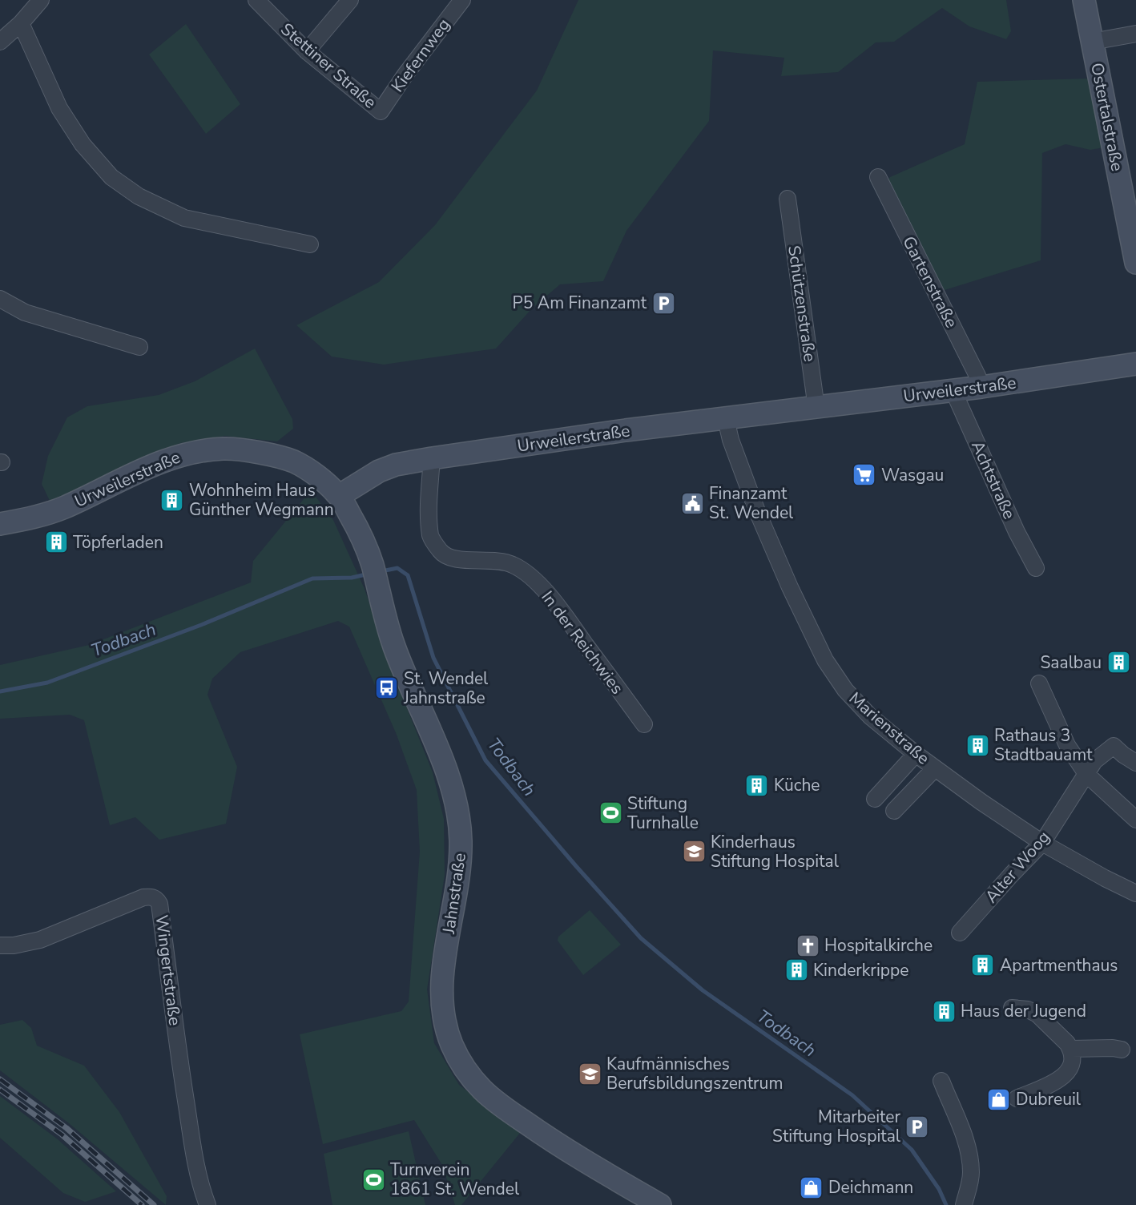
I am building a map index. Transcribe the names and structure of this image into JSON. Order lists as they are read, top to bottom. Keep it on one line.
{"streets":{"main road":["Ostertalstraße","Urweilerstraße","Jahnstraße"],"street":["Kiefernweg","Stettiner Straße","Gartenstraße","Schützenstraße","Achtstraße","In der Reichwies","Marienstraße","Alter Woog","Wingertstraße"]},"crossings":[["Kiefernweg","Stettiner Straße"],["Gartenstraße","Urweilerstraße"],["Schützenstraße","Urweilerstraße"],["Urweilerstraße","Achtstraße"],["Urweilerstraße","In der Reichwies"],["Urweilerstraße","Marienstraße"],["Urweilerstraße","Jahnstraße"],["Marienstraße","Alter Woog"]],"water":["Todbach"],"places":{"parking":["P5 Am Finanzamt","Mitarbeiter Stiftung Hospital"],"supermarket":["Wasgau"],"building":["Wohnheim Haus Günther Wegmann","Töpferladen","Saalbau","Rathaus 3 Stadtbauamt","Küche","Apartmenthaus","Kinderkrippe","Haus der Jugend"],"public building":["Finanzamt St. Wendel"],"bus stop":["St. Wendel Jahnstraße"],"sports":["Stiftung Turnhalle","Turnverein 1861 St. Wendel"],"school or university":["Kinderhaus Stiftung Hospital","Kaufmännisches Berufsbildungszentrum"],"church":["Hospitalkirche"],"shop":["Dubreuil","Deichmann"]}}
